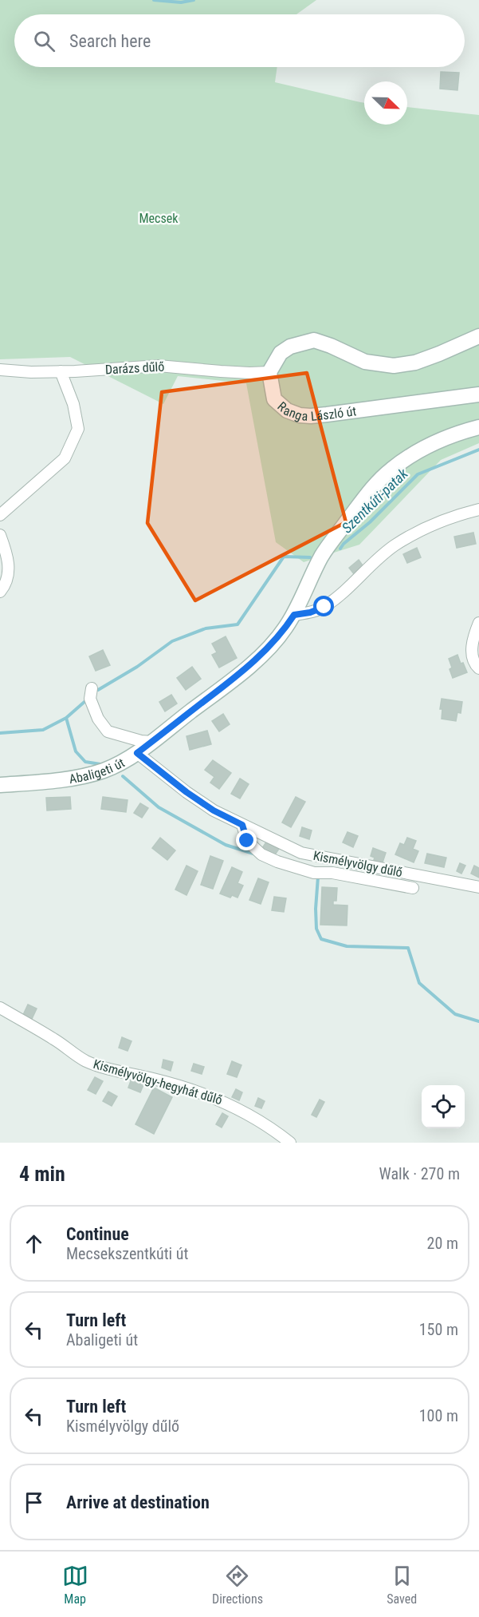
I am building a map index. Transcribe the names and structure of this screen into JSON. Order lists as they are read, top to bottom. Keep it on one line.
{"streets":{"main road":["Ranga László út","Abaligeti út"],"street":["Darázs dűlő","Kismélyvölgy dűlő","Kismélyvölgy-hegyhát dűlő"]},"crossings":[["Darázs dűlő","Ranga László út"],["Abaligeti út","Kismélyvölgy dűlő"]],"water":["Szentkúti-patak"],"parks":["Mecsek"],"north":"bottom right","page":{"search":"Search here","heading":["4 min","Walk · 270 m"],"list":[["Continue","Mecsekszentkúti út","20 m"],["Turn left","Abaligeti út","150 m"],["Turn left","Kismélyvölgy dűlő","100 m"],"Arrive at destination"],"nav":["Map","Directions","Saved"]}}
